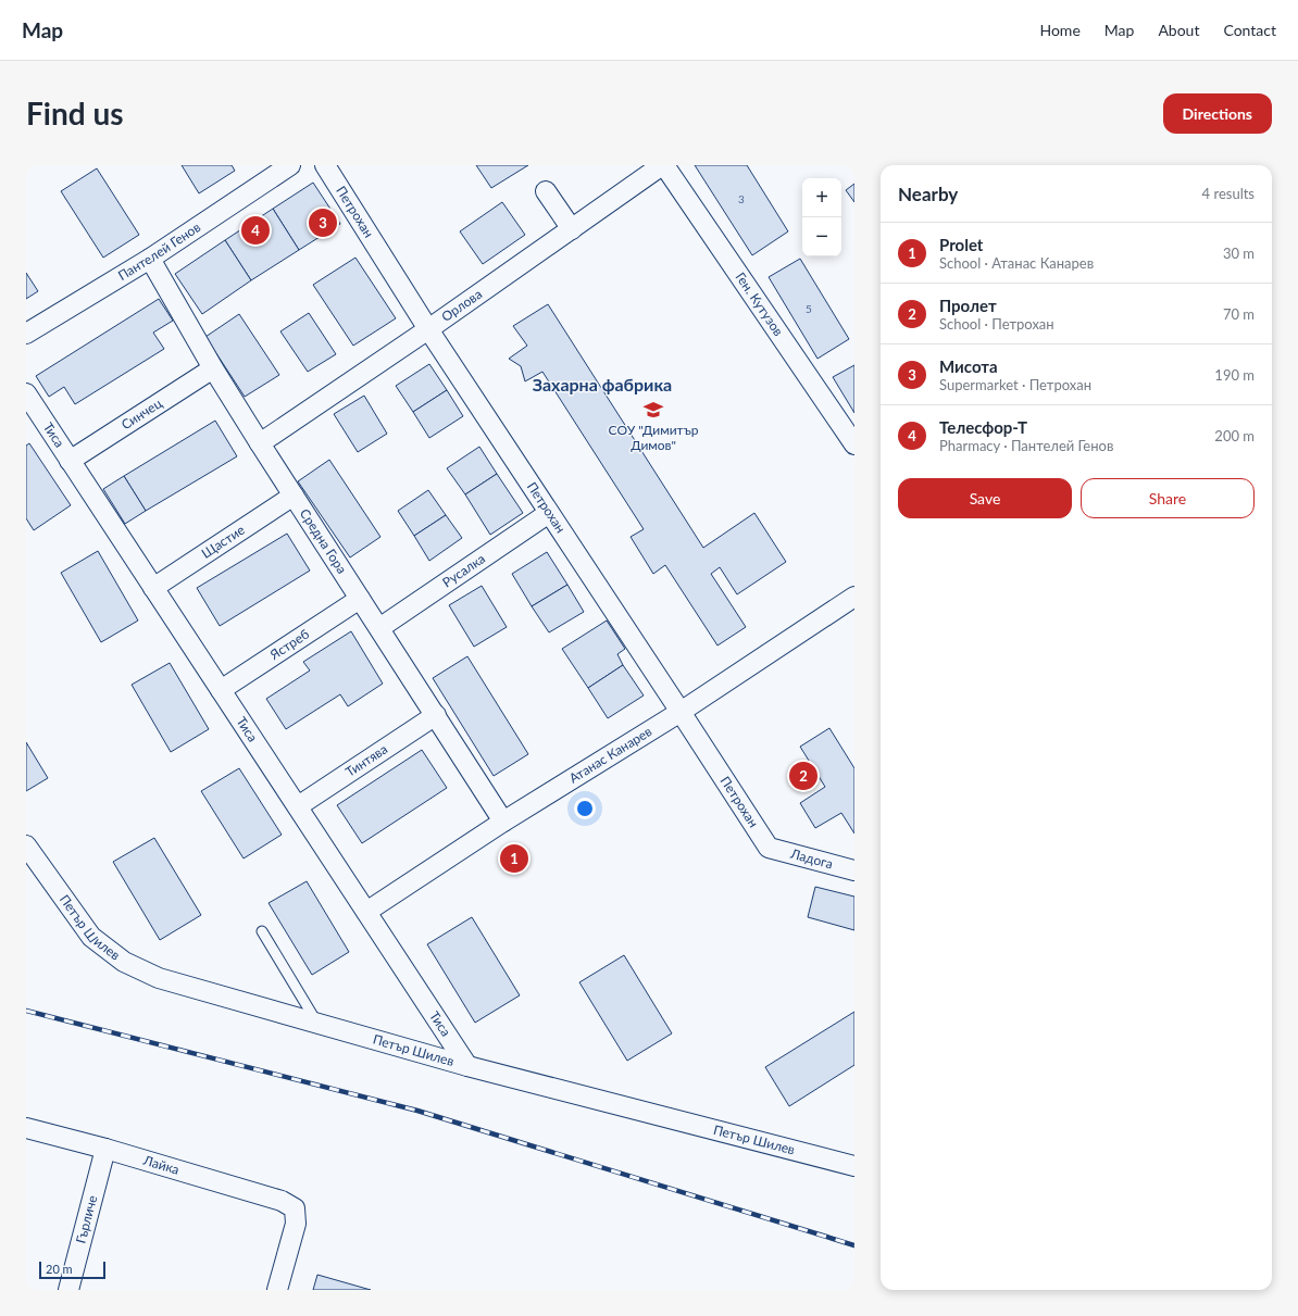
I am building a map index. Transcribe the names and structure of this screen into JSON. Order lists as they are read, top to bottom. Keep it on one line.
{"streets":{"street":["Петрохан","Пантелей Генов","Ген. Кутузов","Орлова","Синчец","Тиса","Щастие","Средна Гора","Русалка","Ястреб","Атанас Канарев","Тинтява","Ладога","Петър Шилев","Лайка","Гърличе"]},"crossings":[["Петрохан","Орлова"],["Петрохан","Русалка"],["Петрохан","Атанас Канарев"],["Петрохан","Ладога"],["Пантелей Генов","Средна Гора"],["Ген. Кутузов","Орлова"],["Орлова","Средна Гора"],["Синчец","Тиса"],["Синчец","Средна Гора"],["Тиса","Щастие"],["Тиса","Ястреб"],["Тиса","Атанас Канарев"],["Тиса","Тинтява"],["Тиса","Петър Шилев"],["Щастие","Средна Гора"],["Средна Гора","Русалка"],["Средна Гора","Ястреб"],["Средна Гора","Атанас Канарев"],["Средна Гора","Тинтява"],["Лайка","Гърличе"]],"districts":["Захарна фабрика"],"places":{"school or university":["СОУ \"Димитър Димов\""]},"house_numbers":["3","5"],"scale_bar":"20 m","page":{"header":"Map","nav":["Home","Map","About","Contact"],"buttons":["Directions",["Save","Share"]],"title":"Find us","heading":["Nearby","4 results"],"map_buttons":["+","−"],"pins":["3","4","2","1"],"list":[{"mark":"1","name":"Prolet","note":"School · Атанас Канарев","value":"30 m"},{"mark":"2","name":"Пролет","note":"School · Петрохан","value":"70 m"},{"mark":"3","name":"Мисота","note":"Supermarket · Петрохан","value":"190 m"},{"mark":"4","name":"Телесфор-Т","note":"Pharmacy · Пантелей Генов","value":"200 m"}],"scale":"20 m"}}
